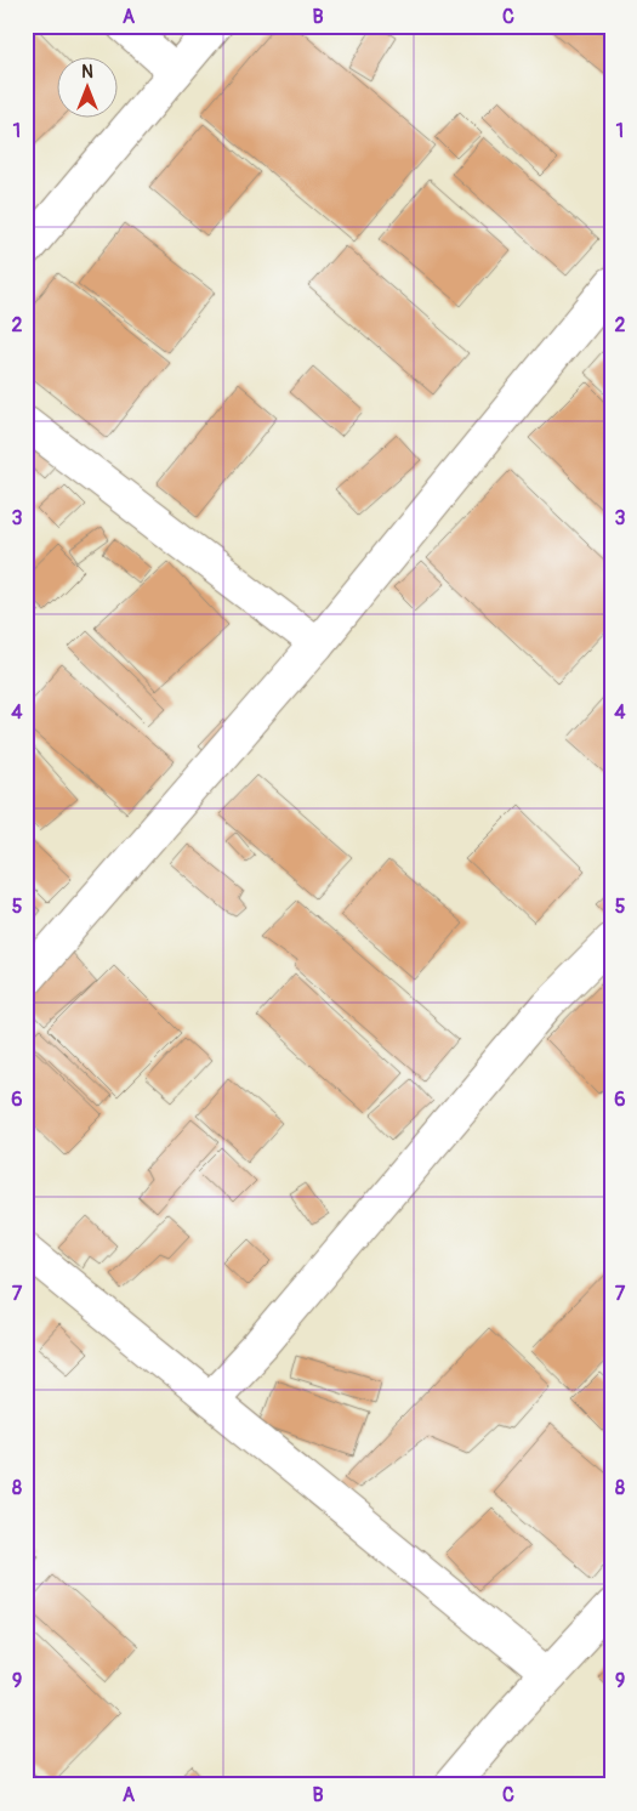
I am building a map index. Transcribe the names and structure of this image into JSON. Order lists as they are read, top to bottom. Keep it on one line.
{"north":"top","grid":{"columns":["A","B","C"],"rows":["1","2","3","4","5","6","7","8","9"]}}
